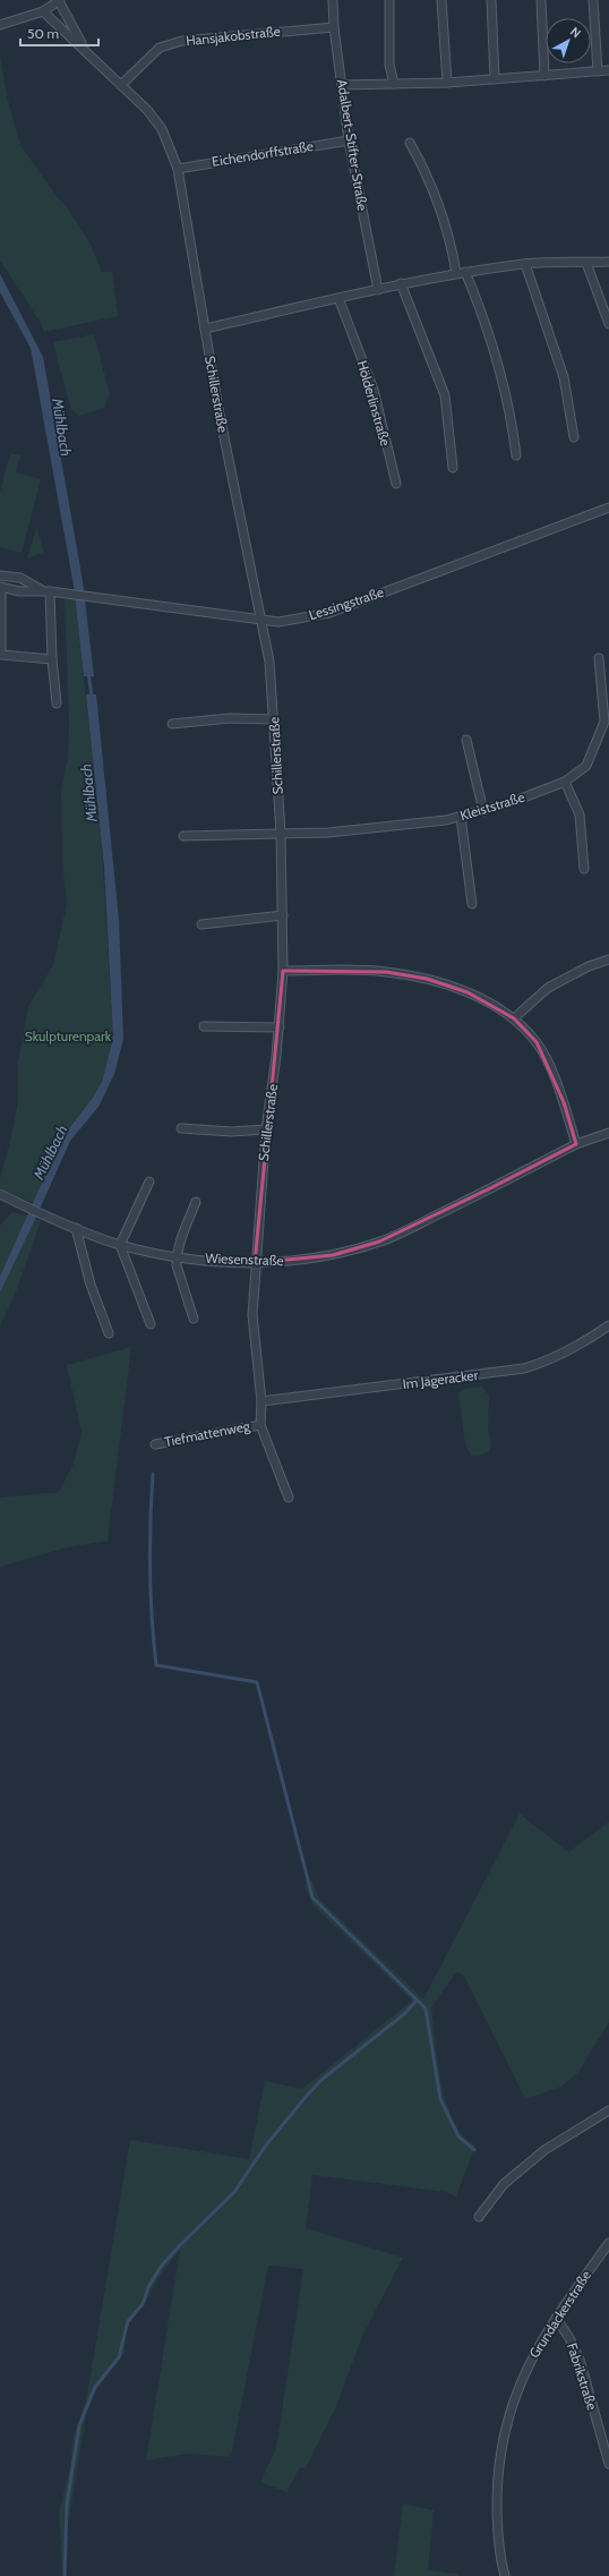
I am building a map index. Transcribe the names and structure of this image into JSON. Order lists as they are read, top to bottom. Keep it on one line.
{"streets":{"street":["Hansjakobstraße","Adalbert-Stifter-Straße","Eichendorffstraße","Schillerstraße","Hölderlinstraße","Lessingstraße","Kleiststraße","Wiesenstraße","Im Jägeracker","Tiefmattenweg","Grundackerstraße","Fabrikstraße"]},"crossings":[["Hansjakobstraße","Adalbert-Stifter-Straße"],["Hansjakobstraße","Schillerstraße"],["Adalbert-Stifter-Straße","Eichendorffstraße"],["Eichendorffstraße","Schillerstraße"],["Schillerstraße","Lessingstraße"],["Schillerstraße","Kleiststraße"],["Schillerstraße","Wiesenstraße"],["Schillerstraße","Im Jägeracker"],["Schillerstraße","Tiefmattenweg"],["Grundackerstraße","Fabrikstraße"]],"water":["Mühlbach"],"parks":["Skulpturenpark"],"scale_bar":"50 m","north":"top right"}
